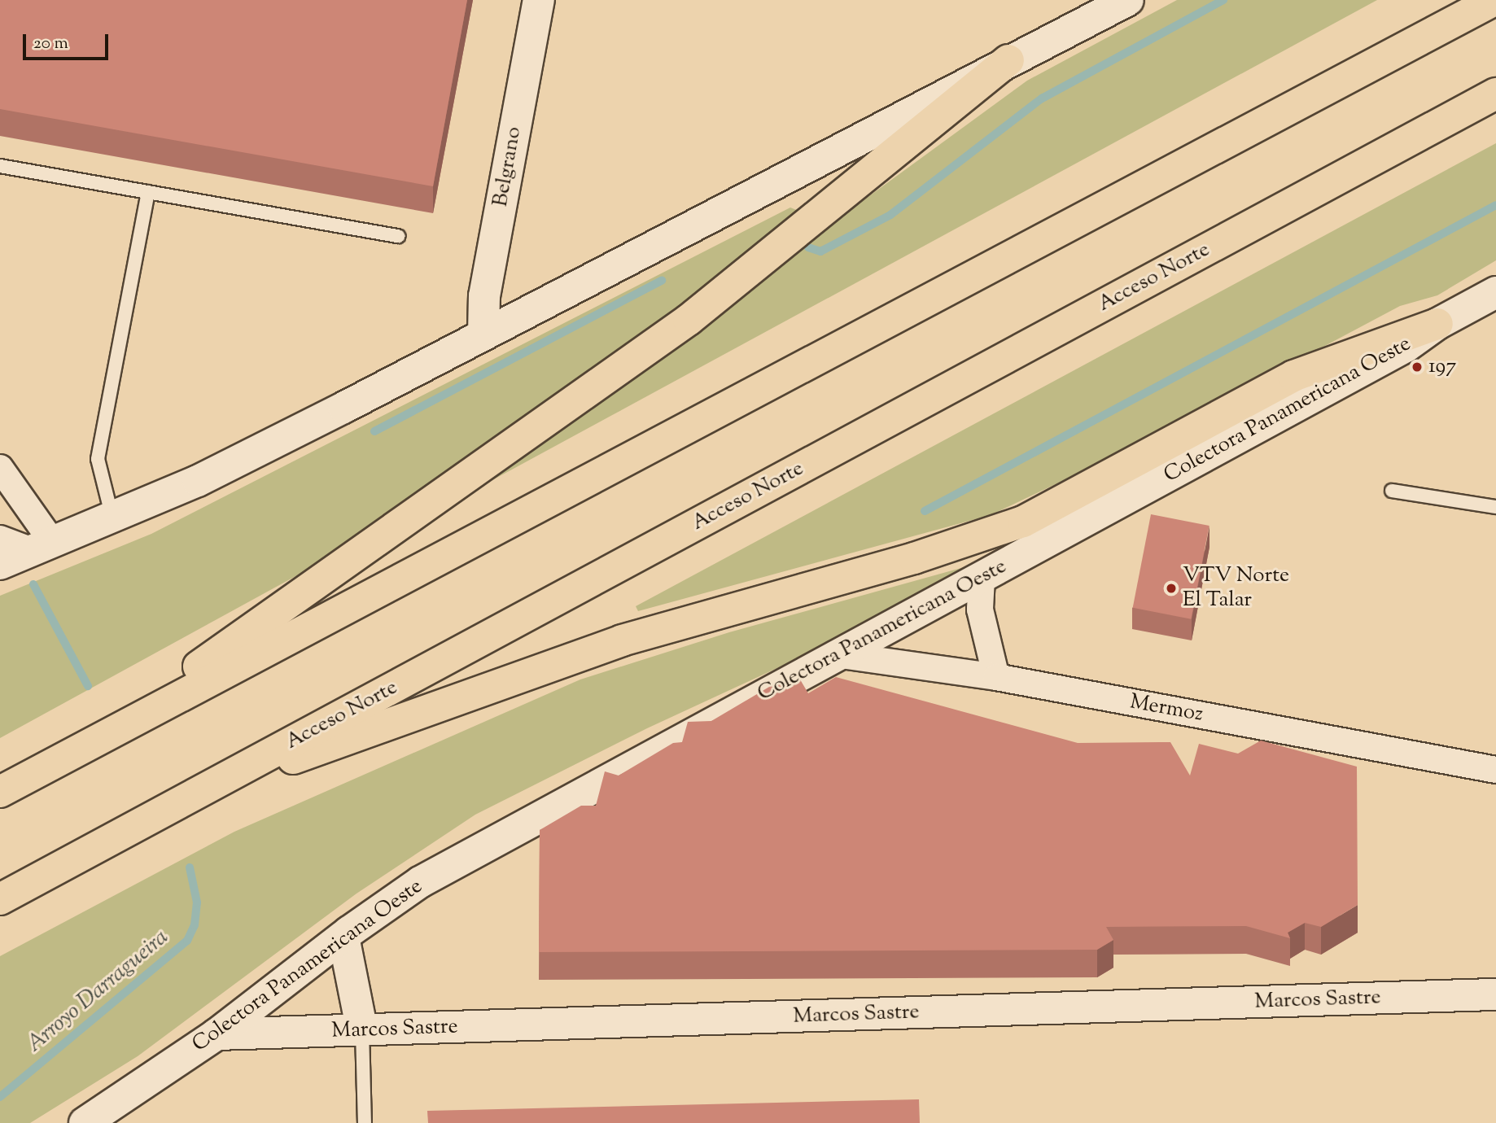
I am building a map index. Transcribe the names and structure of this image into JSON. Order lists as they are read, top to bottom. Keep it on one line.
{"streets":{"highway":["Acceso Norte"],"street":["Belgrano","Colectora Panamericana Oeste","Mermoz","Marcos Sastre"]},"crossings":[["Colectora Panamericana Oeste","Mermoz"],["Colectora Panamericana Oeste","Marcos Sastre"]],"water":["Arroyo Darragueira"],"places":["197","VTV Norte El Talar"],"scale_bar":"20 m"}
